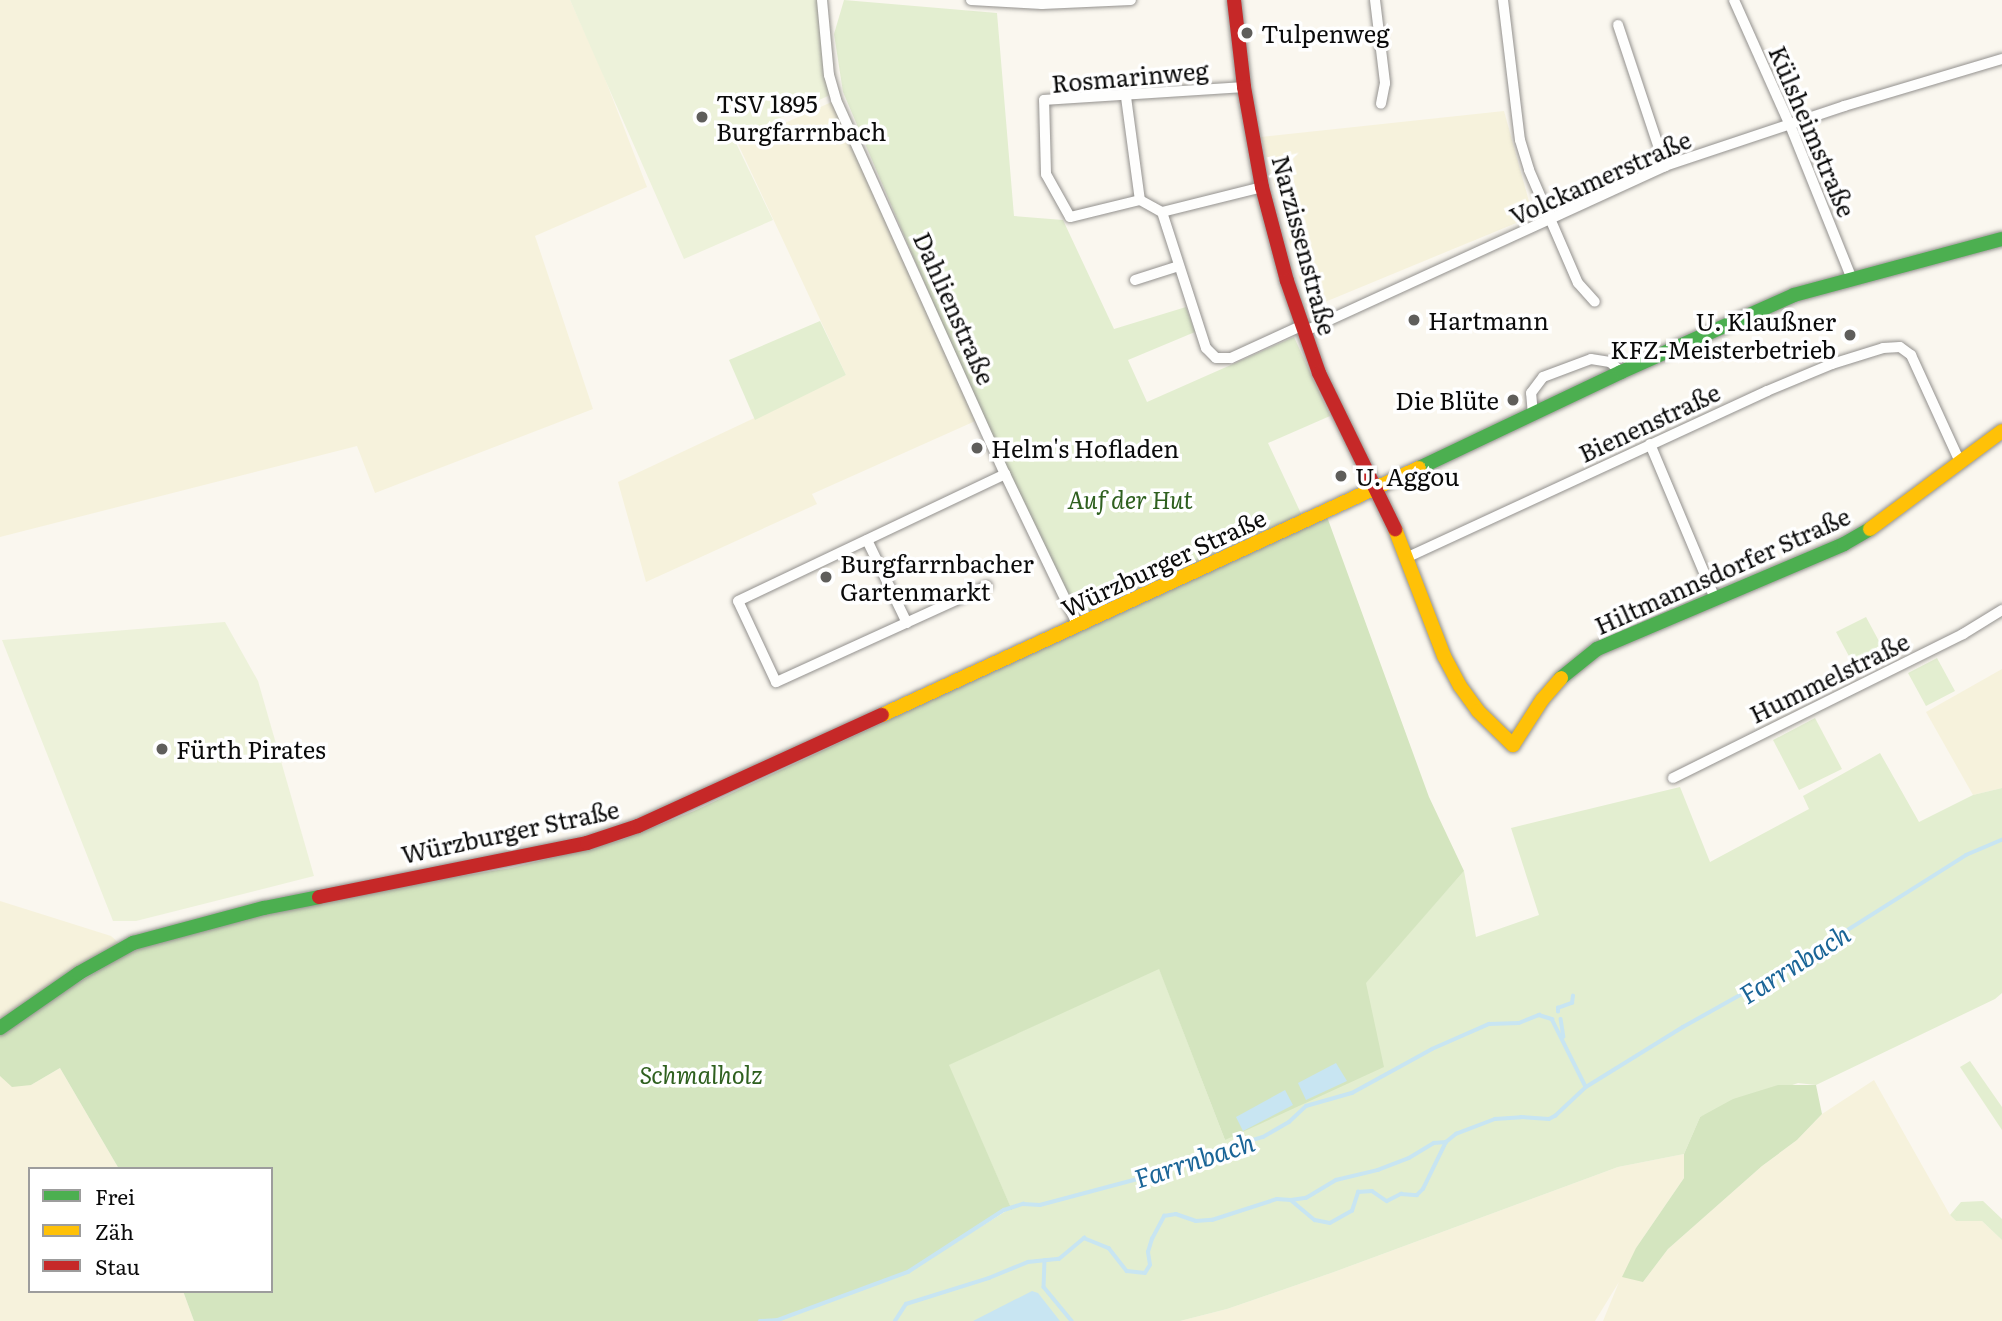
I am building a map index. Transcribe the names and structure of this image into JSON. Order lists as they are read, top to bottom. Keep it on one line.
{"streets":{"street":["Rosmarinweg","Külsheimstraße","Volckamerstraße","Narzissenstraße","Dahlienstraße","Bienenstraße","Würzburger Straße","Hiltmannsdorfer Straße","Hummelstraße"]},"crossings":[["Rosmarinweg","Narzissenstraße"],["Külsheimstraße","Volckamerstraße"],["Külsheimstraße","Würzburger Straße"],["Volckamerstraße","Narzissenstraße"],["Narzissenstraße","Bienenstraße"],["Narzissenstraße","Würzburger Straße"],["Narzissenstraße","Hiltmannsdorfer Straße"],["Dahlienstraße","Würzburger Straße"],["Bienenstraße","Hiltmannsdorfer Straße"]],"water":["Farrnbach"],"parks":["Auf der Hut","Schmalholz"],"places":["Tulpenweg","TSV 1895 Burgfarrnbach","Hartmann","U. Klaußner KFZ-Meisterbetrieb","Die Blüte","Helm's Hofladen","U. Aggou","Burgfarrnbacher Gartenmarkt","Fürth Pirates"],"legend":["Frei","Zäh","Stau"]}
